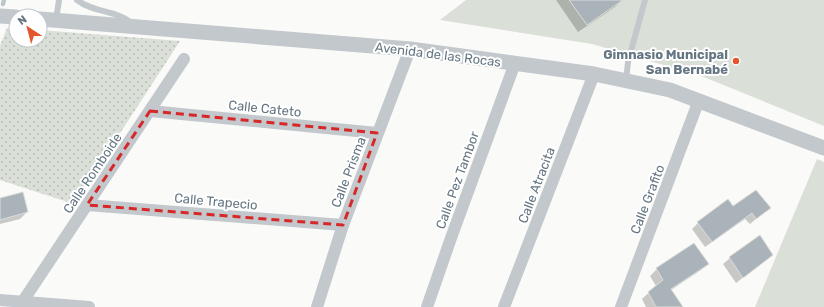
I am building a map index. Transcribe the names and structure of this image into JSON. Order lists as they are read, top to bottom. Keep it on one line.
{"streets":{"street":["Avenida de las Rocas","Calle Cateto","Calle Prisma","Calle Romboide","Calle Pez Tambor","Calle Atracita","Calle Grafito","Calle Trapecio"]},"crossings":[["Avenida de las Rocas","Calle Prisma"],["Avenida de las Rocas","Calle Pez Tambor"],["Avenida de las Rocas","Calle Atracita"],["Avenida de las Rocas","Calle Grafito"],["Calle Cateto","Calle Prisma"],["Calle Cateto","Calle Romboide"],["Calle Prisma","Calle Trapecio"],["Calle Romboide","Calle Trapecio"]],"places":["Gimnasio Municipal San Bernabé"],"north":"top left"}
